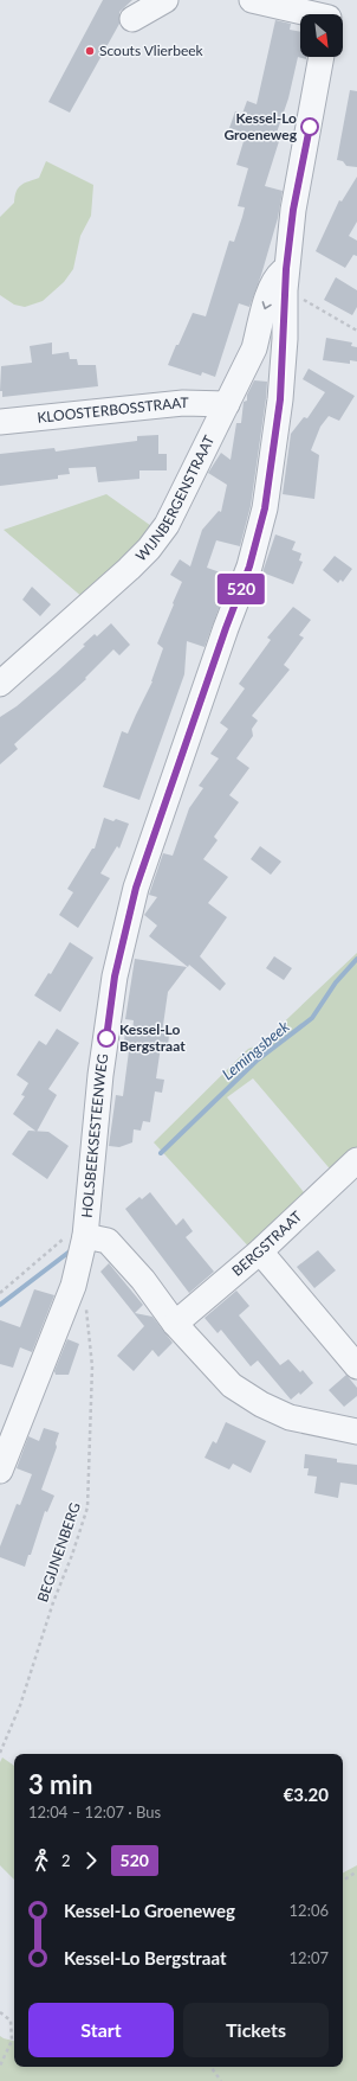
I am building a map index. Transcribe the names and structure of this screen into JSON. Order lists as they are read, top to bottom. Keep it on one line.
{"streets":{"street":["KLOOSTERBOSSTRAAT","WIJNBERGENSTRAAT","HOLSBEEKSESTEENWEG","BERGSTRAAT"],"path":["BEGIJNENBERG"]},"crossings":[["KLOOSTERBOSSTRAAT","WIJNBERGENSTRAAT"],["WIJNBERGENSTRAAT","HOLSBEEKSESTEENWEG"]],"water":["Lemingsbeek"],"places":["Scouts Vlierbeek","Kessel-Lo Groeneweg","Kessel-Lo Bergstraat"],"lines":["bus line 520"],"north":"bottom right","page":{"on_map":"520","heading":["3 min","12:04 – 12:07 · Bus","€3.20"],"legs":["2","520"],"list":[{"name":"Kessel-Lo Groeneweg","value":"12:06"},{"name":"Kessel-Lo Bergstraat","value":"12:07"}],"buttons":["Start","Tickets"]}}
